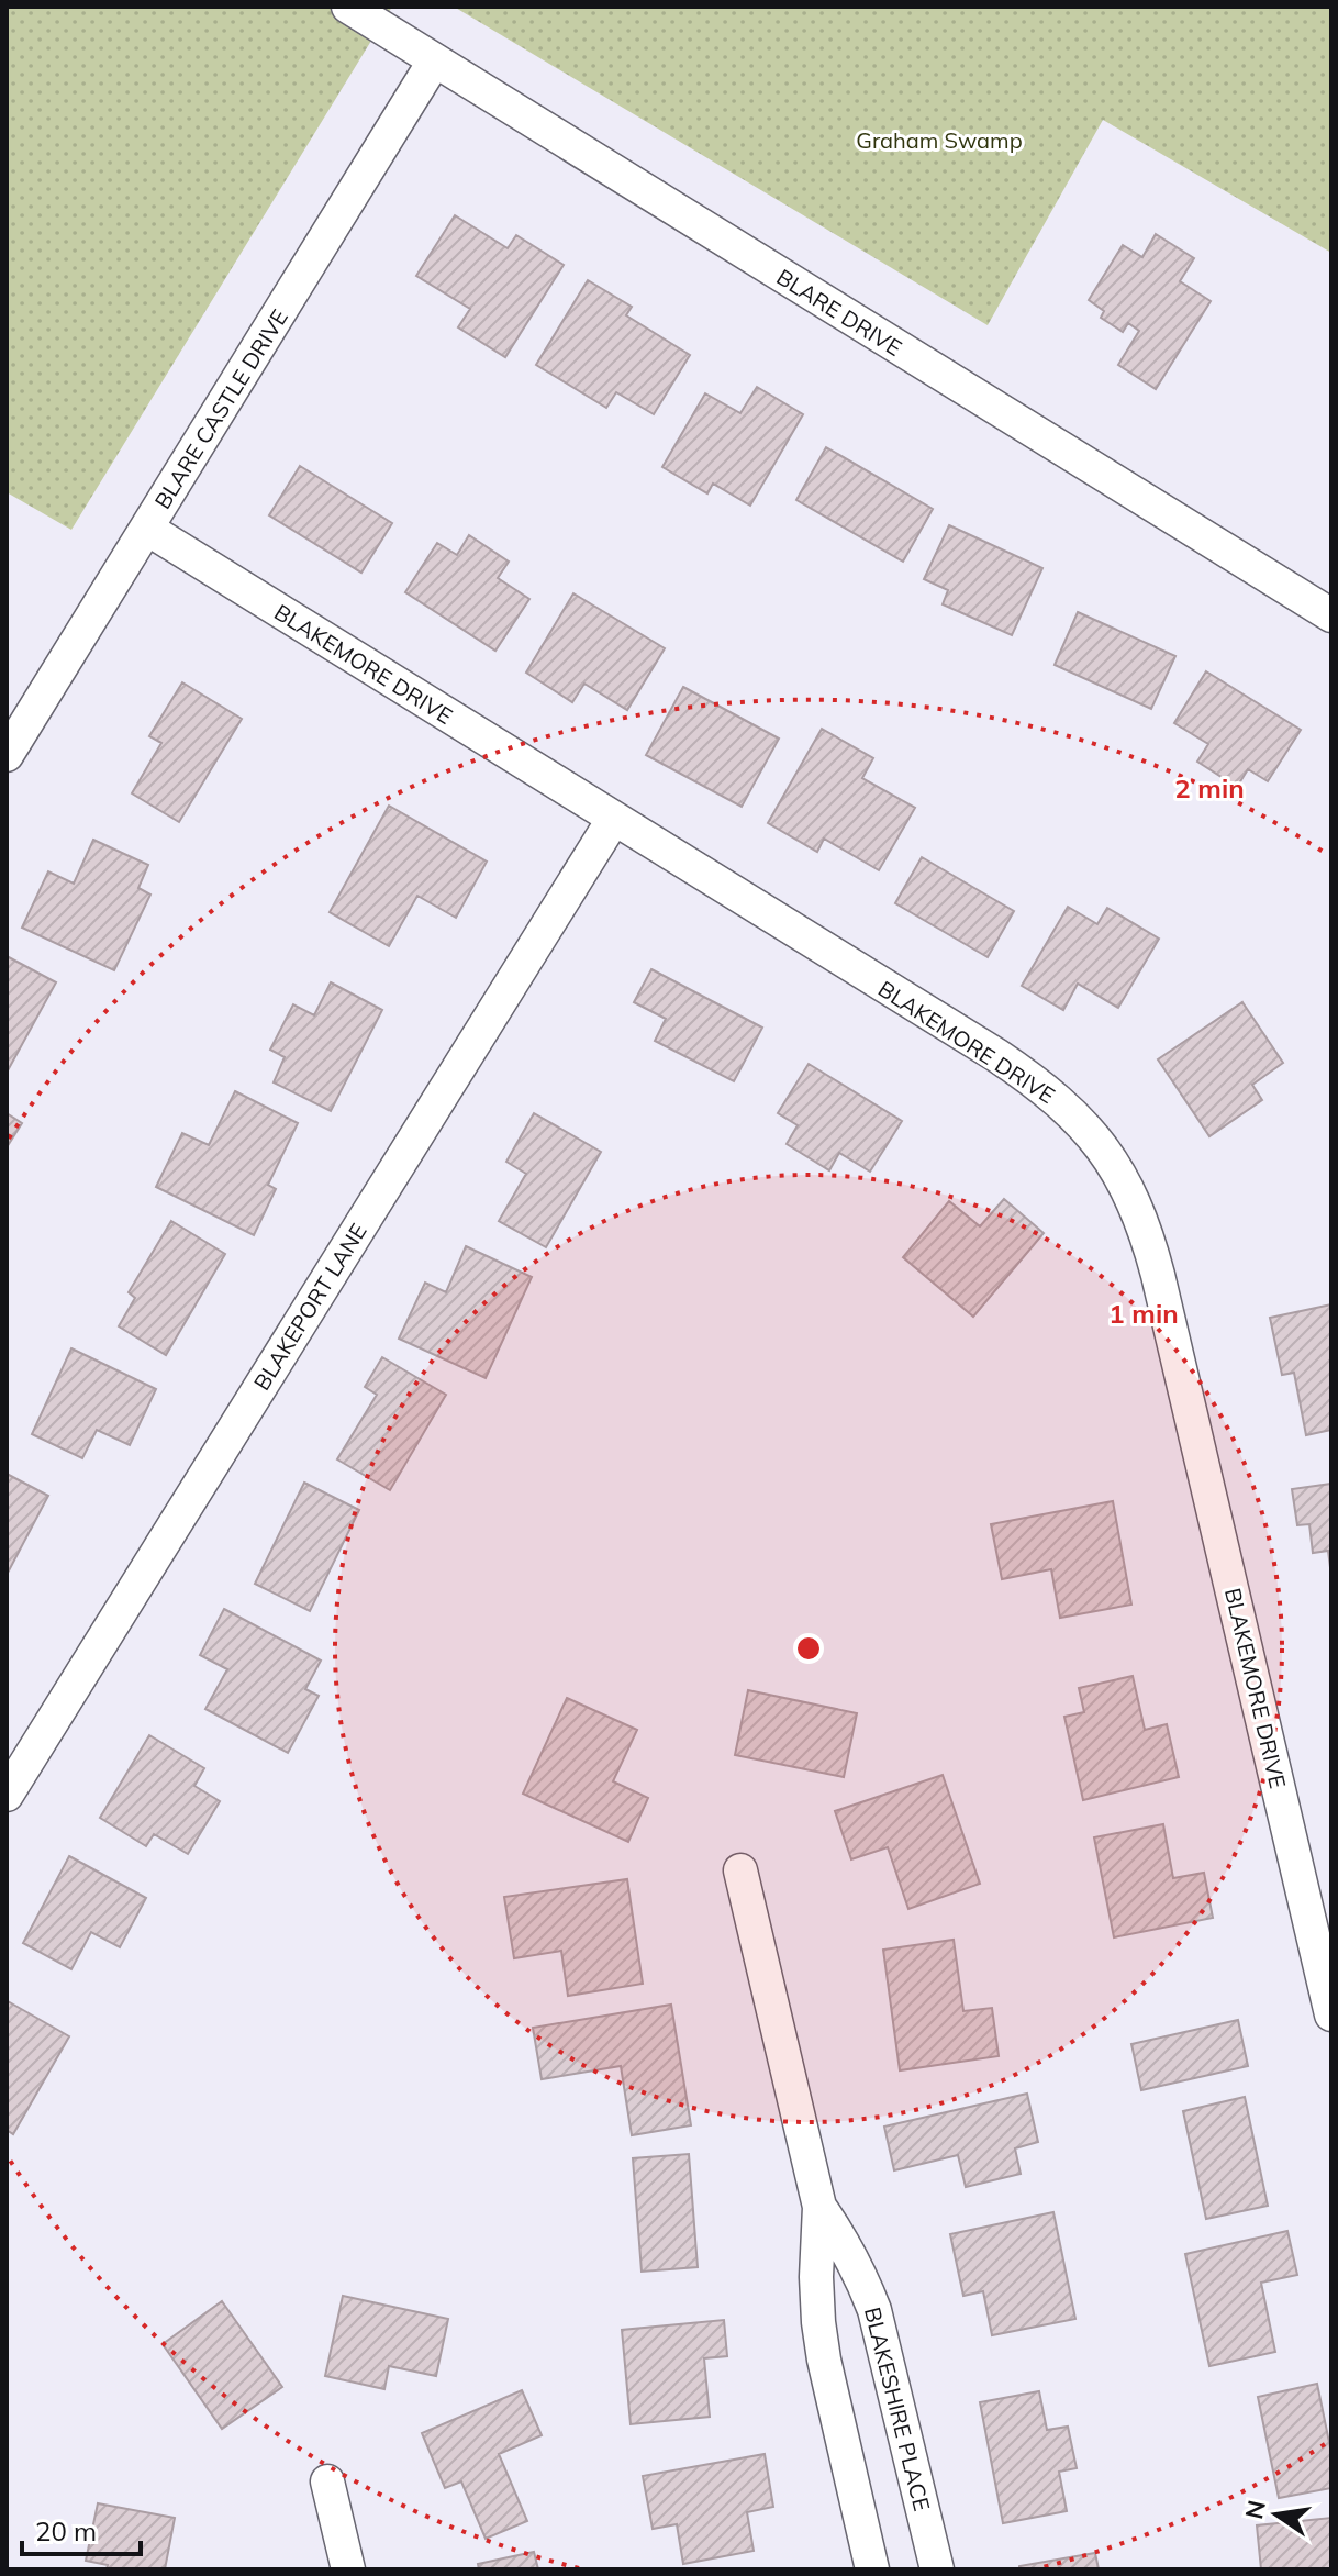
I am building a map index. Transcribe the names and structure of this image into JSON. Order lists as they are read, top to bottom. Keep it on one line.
{"streets":{"street":["BLARE DRIVE","BLARE CASTLE DRIVE","BLAKEMORE DRIVE","BLAKEPORT LANE","BLAKESHIRE PLACE"]},"crossings":[["BLARE DRIVE","BLARE CASTLE DRIVE"],["BLARE CASTLE DRIVE","BLAKEMORE DRIVE"],["BLAKEMORE DRIVE","BLAKEPORT LANE"]],"parks":["Graham Swamp"],"scale_bar":"20 m","north":"left","rings":["2 min","1 min"]}
